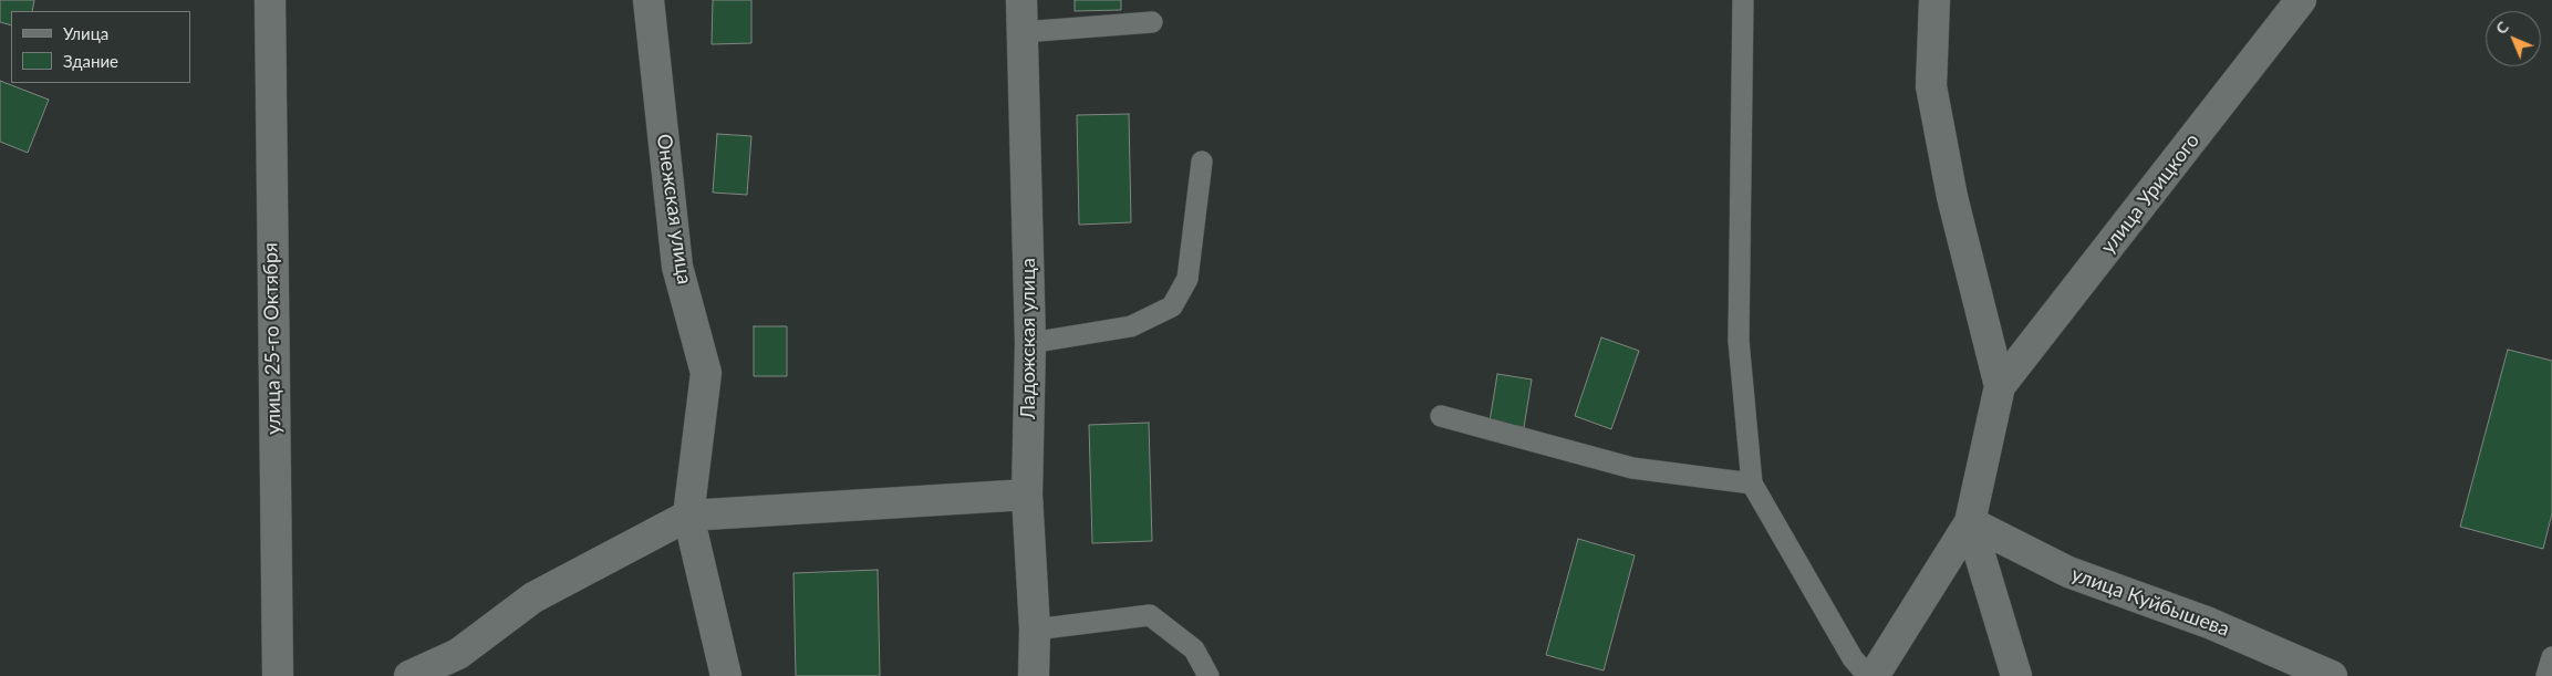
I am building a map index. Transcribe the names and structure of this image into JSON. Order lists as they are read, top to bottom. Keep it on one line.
{"streets":{"street":["улица Урицкого","Онежская улица","улица 25-го Октября","Ладожская улица","улица Куйбышева"]},"legend":["Улица","Здание"],"north":"top left"}
